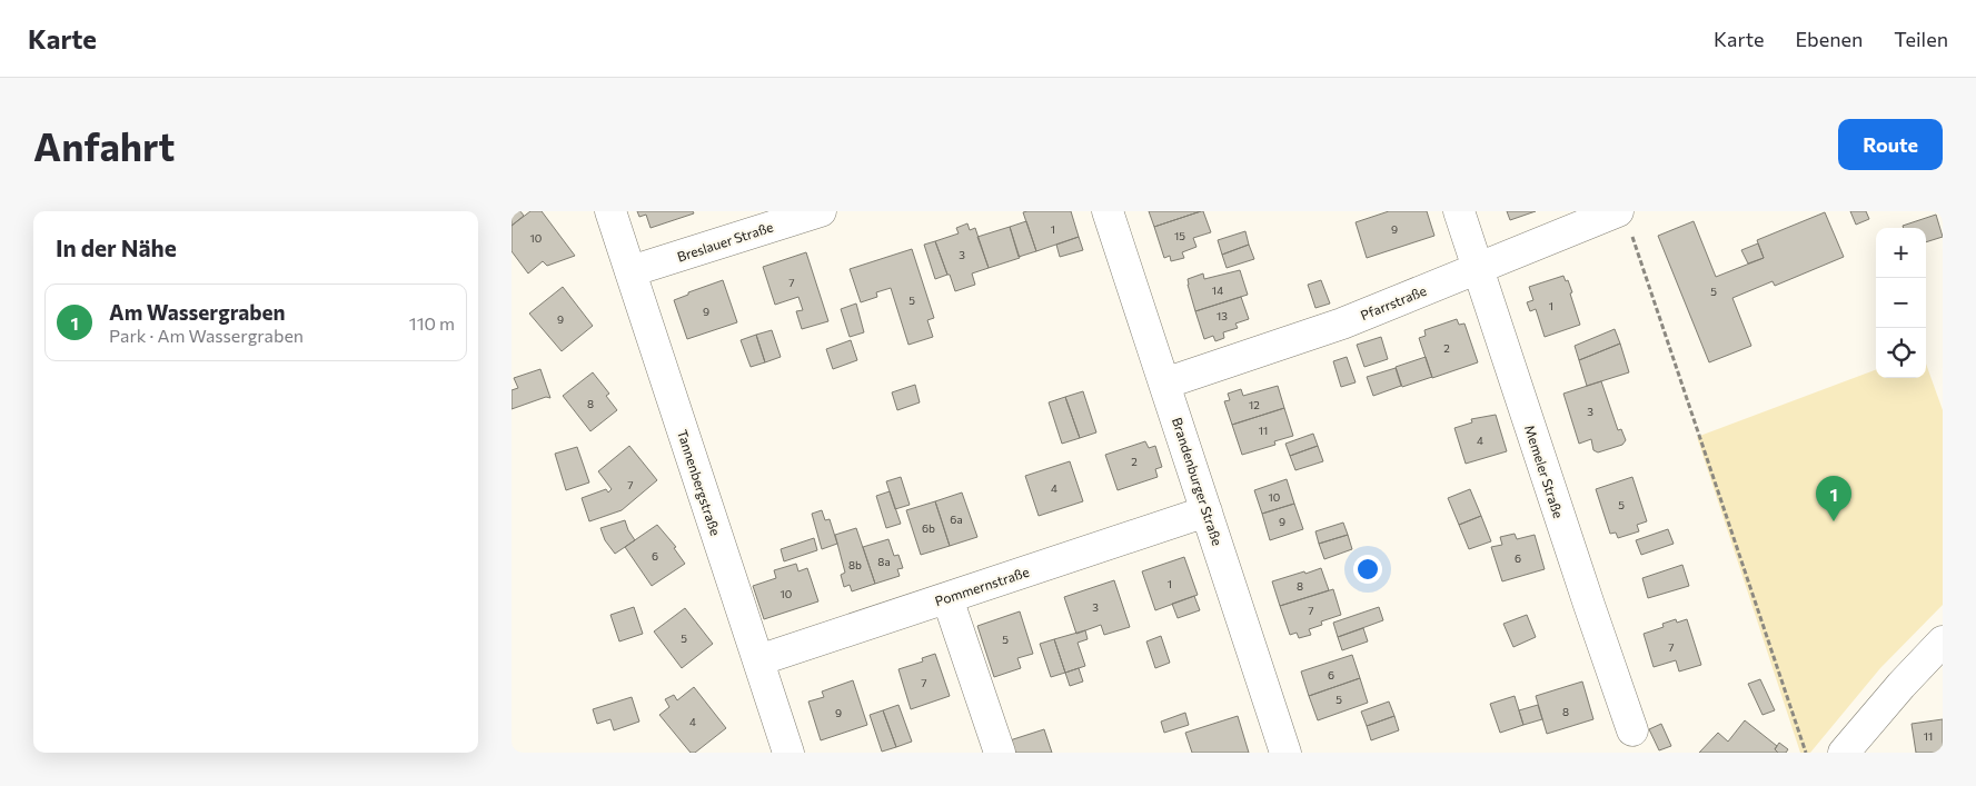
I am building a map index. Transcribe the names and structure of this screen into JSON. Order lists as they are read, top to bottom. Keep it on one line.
{"streets":{"street":["Breslauer Straße","Pfarrstraße","Memeler Straße","Brandenburger Straße","Tannenbergstraße","Pommernstraße"]},"crossings":[["Breslauer Straße","Tannenbergstraße"],["Pfarrstraße","Memeler Straße"],["Pfarrstraße","Brandenburger Straße"],["Brandenburger Straße","Pommernstraße"],["Tannenbergstraße","Pommernstraße"]],"house_numbers":["1","9","15","10","3","7","14","5","5","1","9","13","9","2","8","12","3","11","4","2","7","4","10","5","6a","9","6b","6","6","8a","8b","1","8","10","3","7","5","5","7","6","7","5","8","9","4","11"],"page":{"header":"Karte","nav":["Karte","Ebenen","Teilen"],"buttons":"Route","title":"Anfahrt","heading":"In der Nähe","map_buttons":["+","−"],"list":[{"mark":"1","name":"Am Wassergraben","note":"Park · Am Wassergraben","value":"110 m"}],"pins":"1"}}
